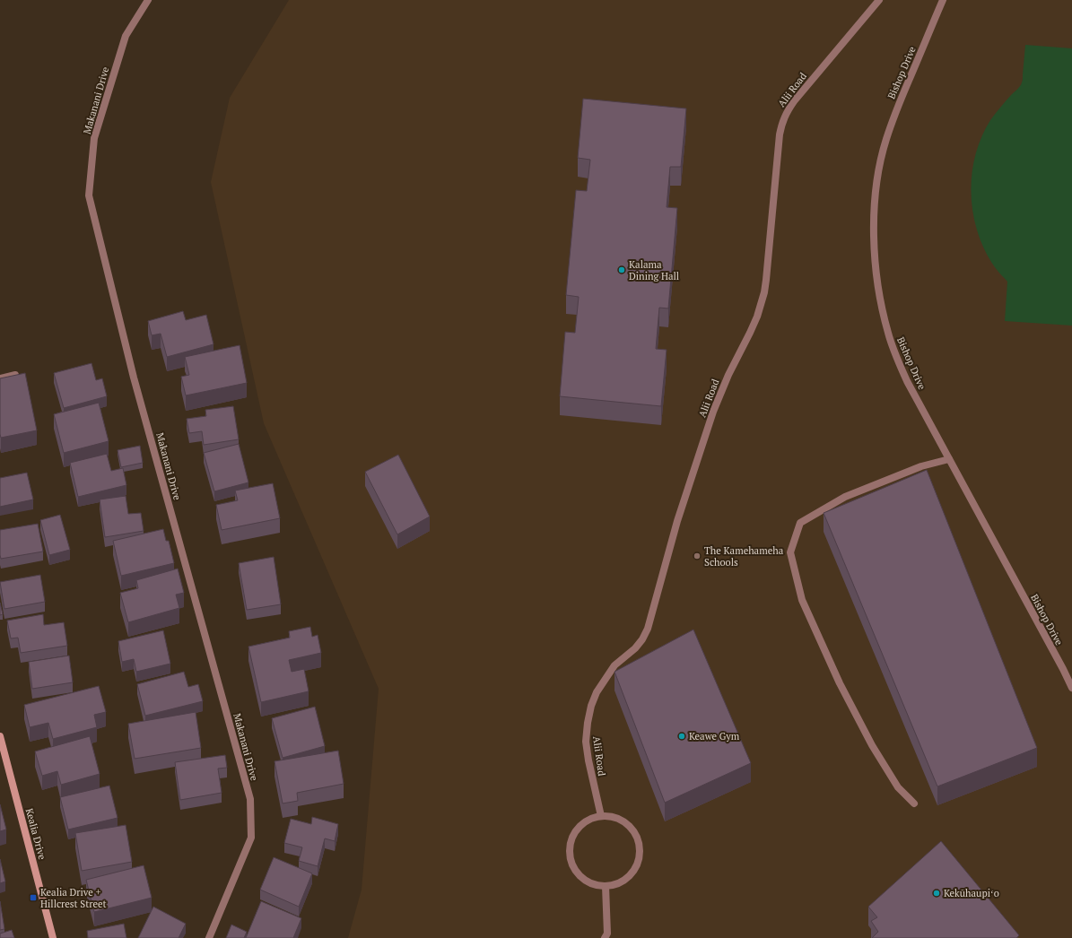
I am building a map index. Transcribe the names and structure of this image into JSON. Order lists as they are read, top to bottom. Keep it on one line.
{"streets":{"street":["Bishop Drive","Alii Road","Makanani Drive","Kealia Drive"]},"places":{"other":["Kalama Dining Hall","The Kamehameha Schools","Keawe Gym","Kekūhaupiʻo"],"transit":["Kealia Drive + Hillcrest Street"]}}
